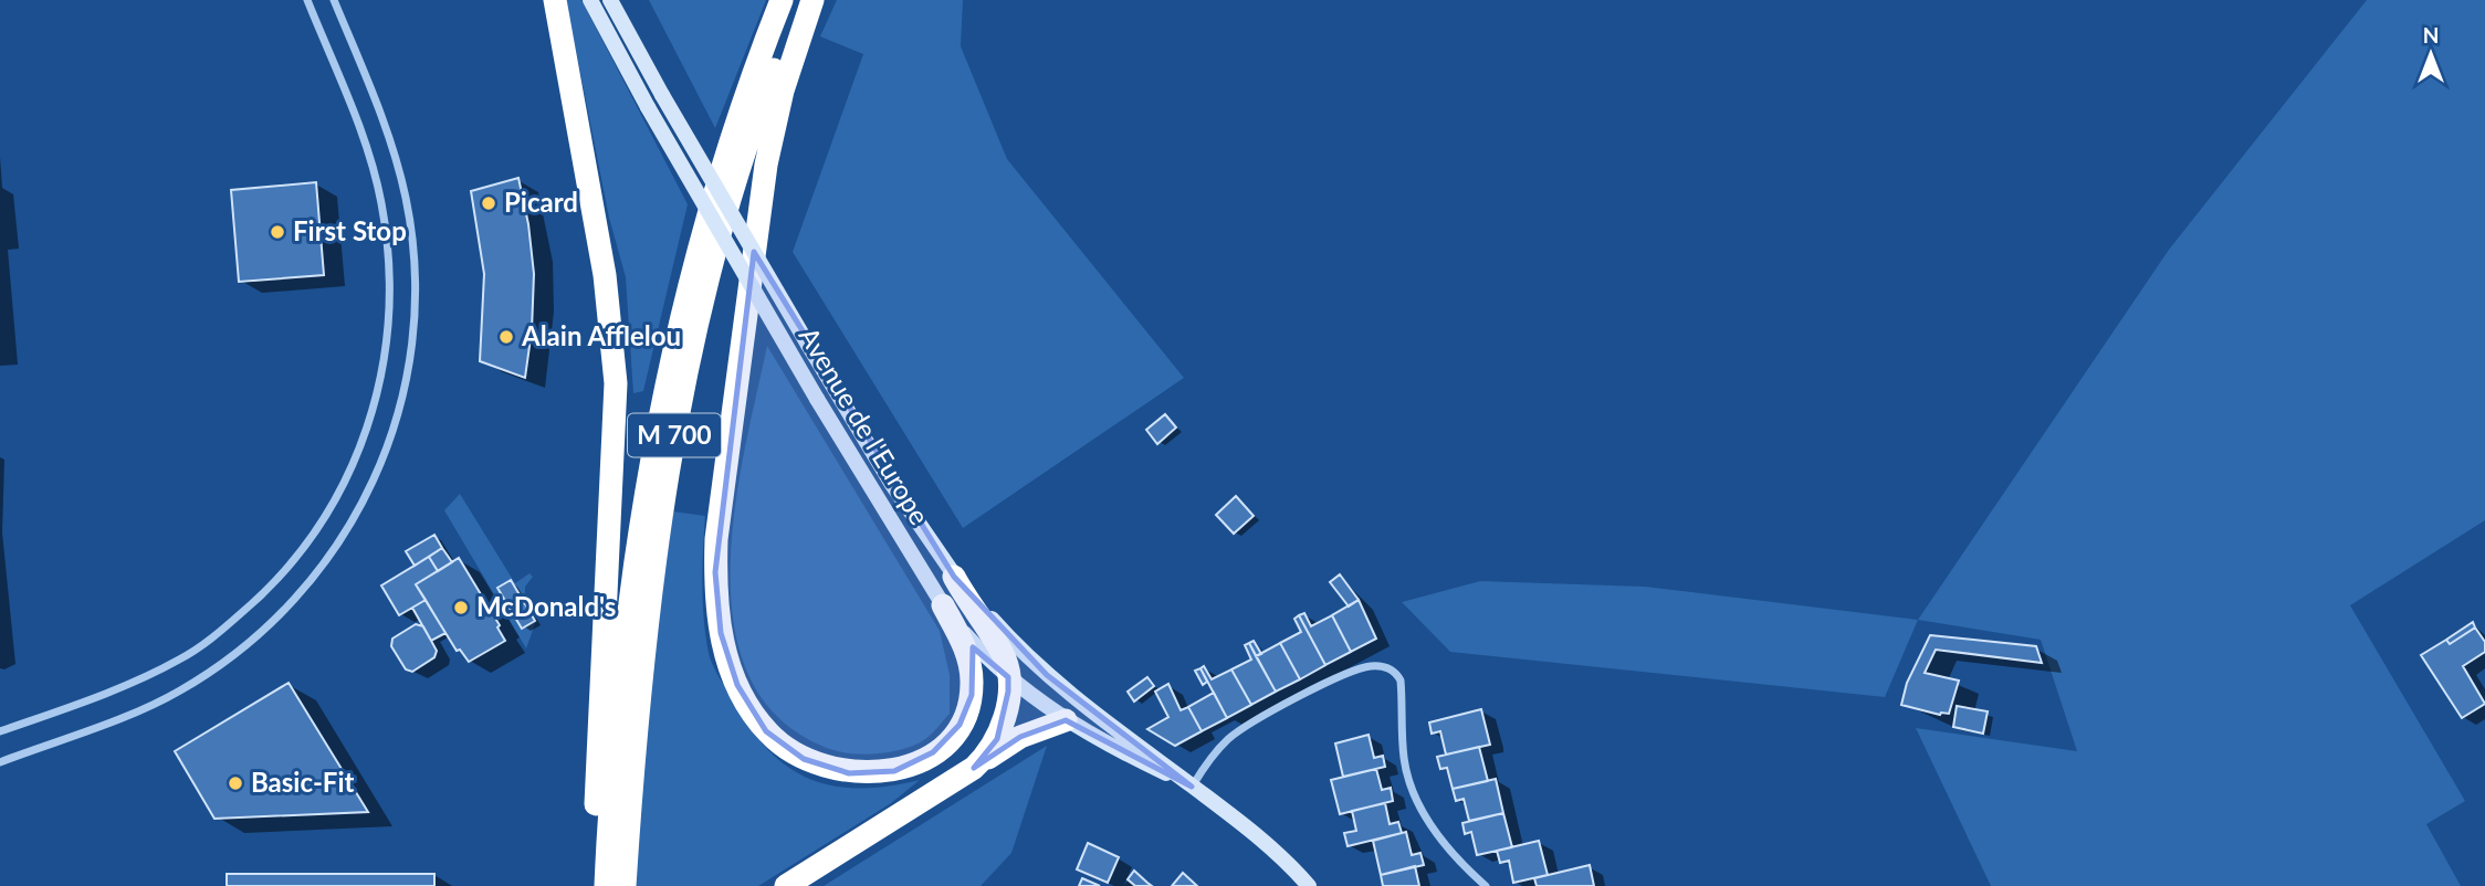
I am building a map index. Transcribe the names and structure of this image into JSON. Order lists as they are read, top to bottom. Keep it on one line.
{"streets":{"highway":["M 700"],"street":["Avenue de l'Europe"]},"places":["Picard","First Stop","Alain Afflelou","McDonald's","Basic-Fit"],"north":"top"}
